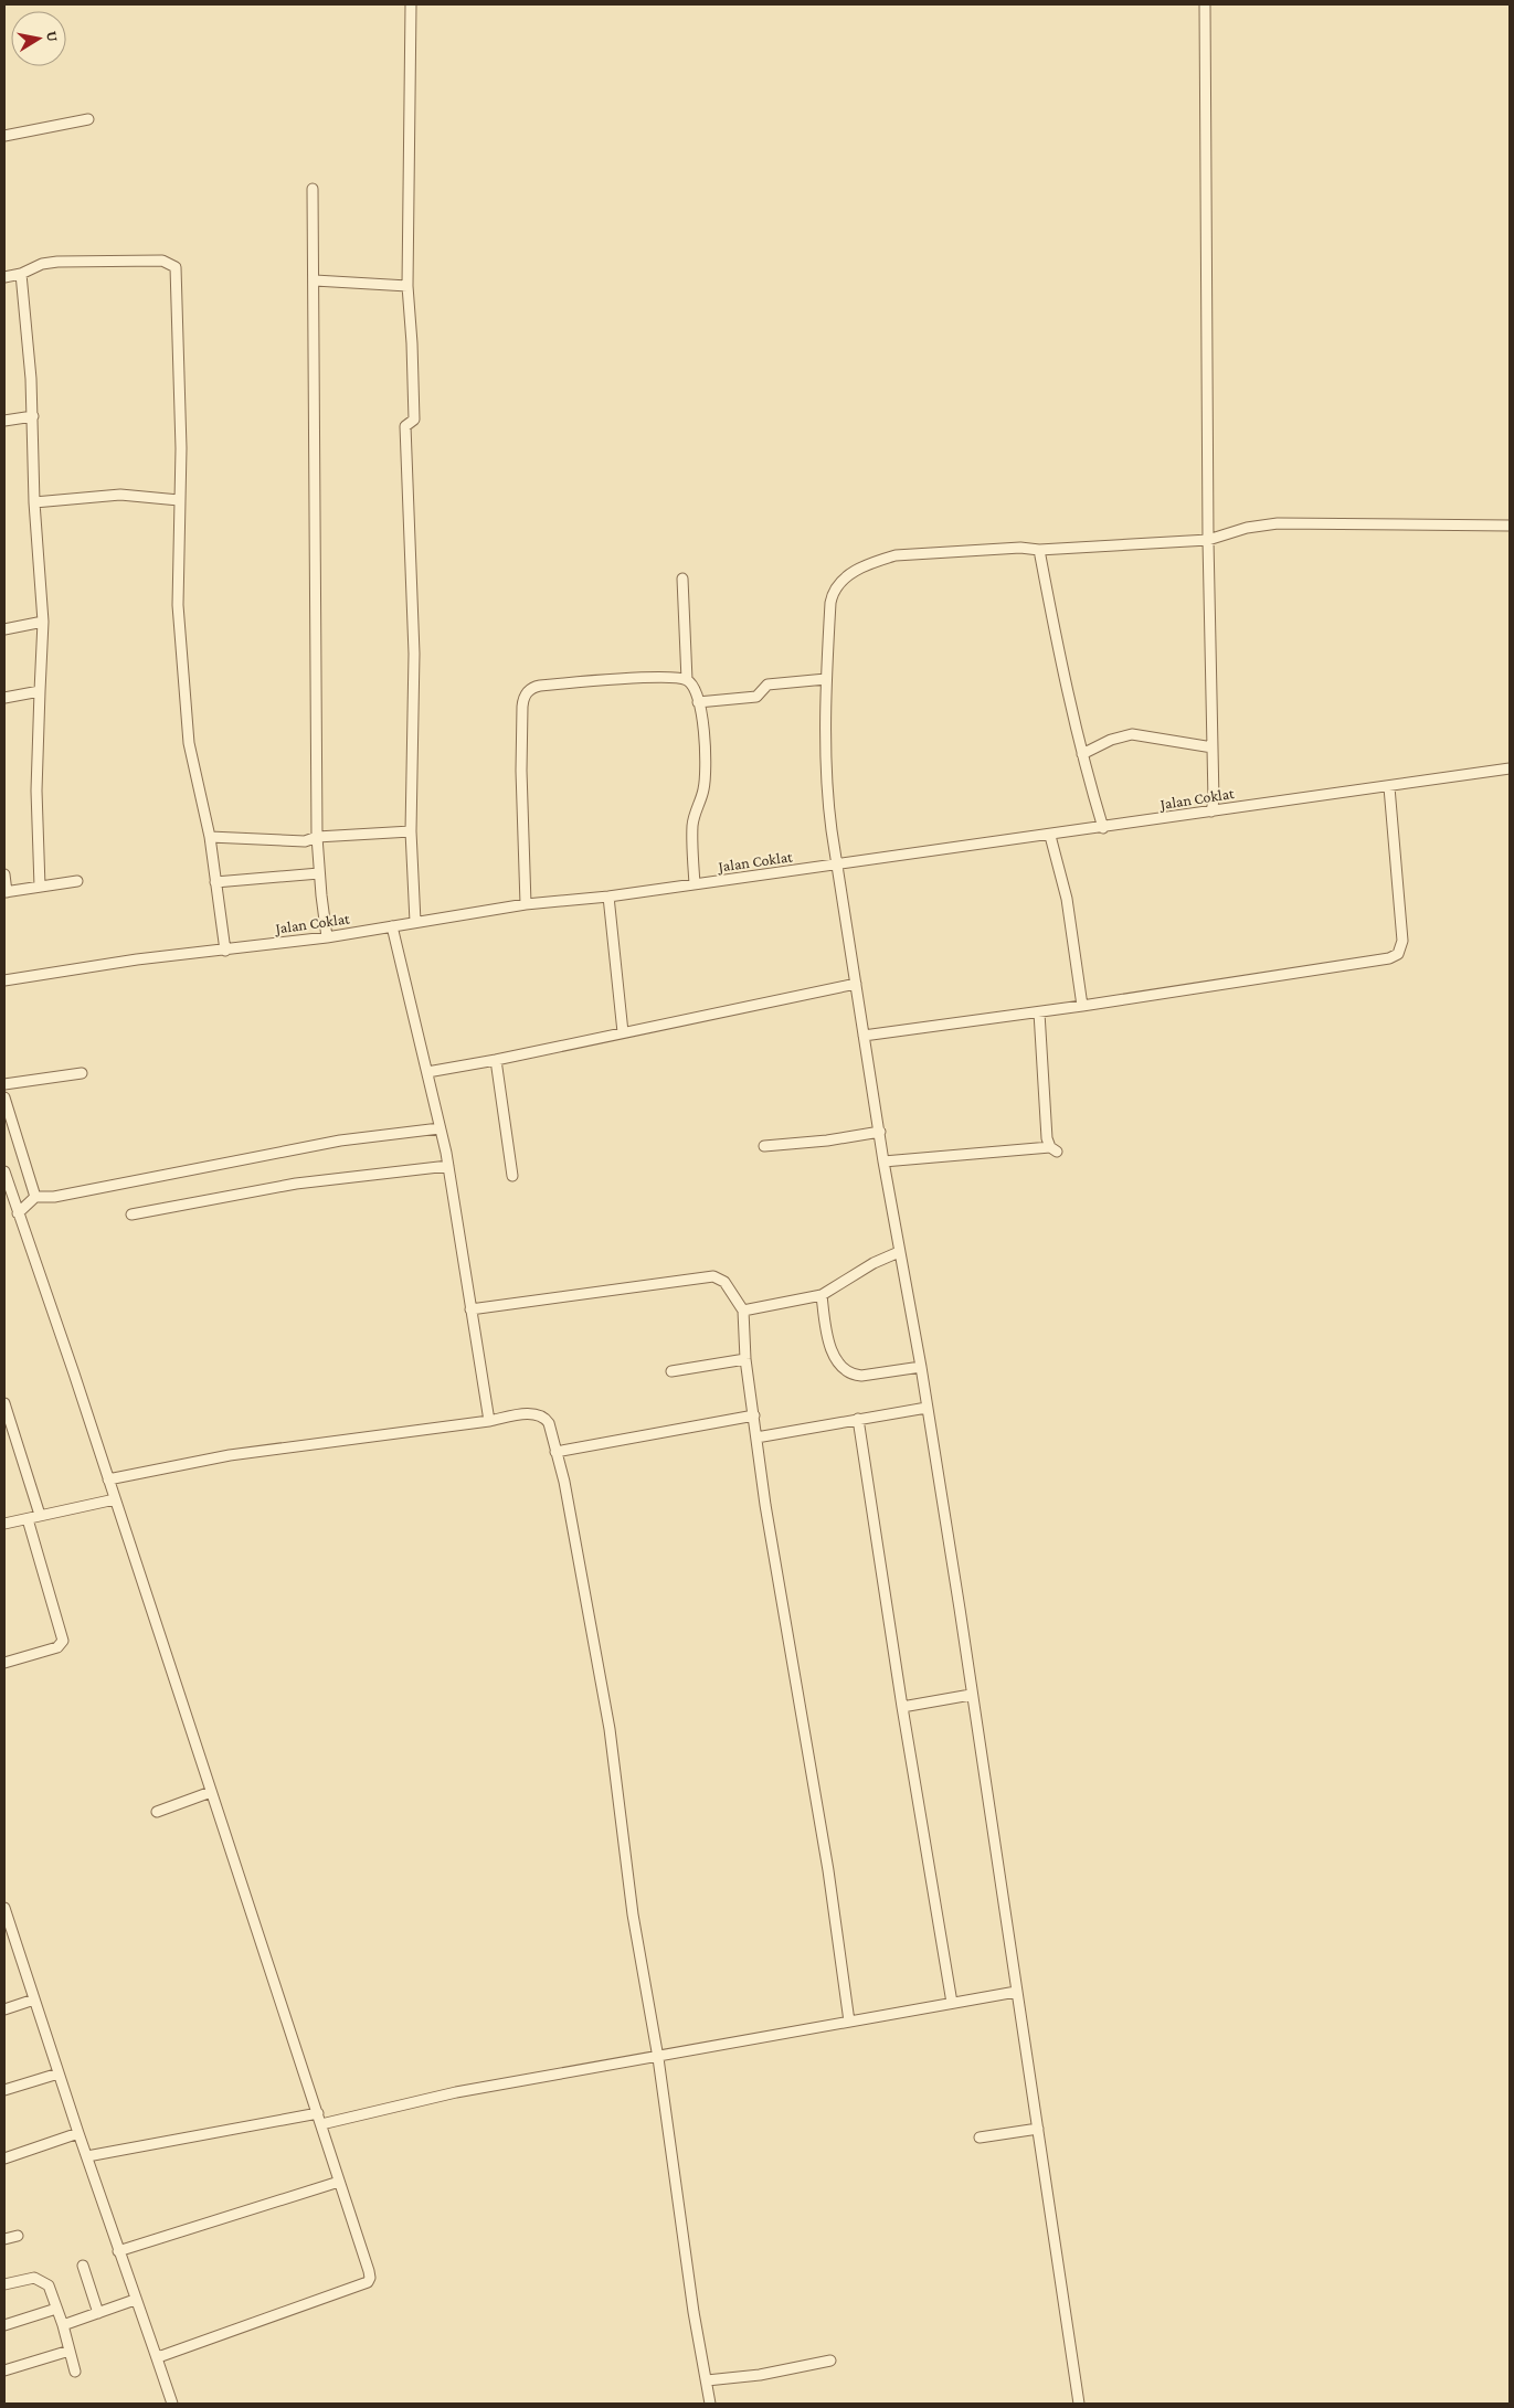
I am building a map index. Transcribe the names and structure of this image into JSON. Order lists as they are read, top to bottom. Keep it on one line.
{"streets":{"street":["Jalan Coklat"]},"north":"right"}
